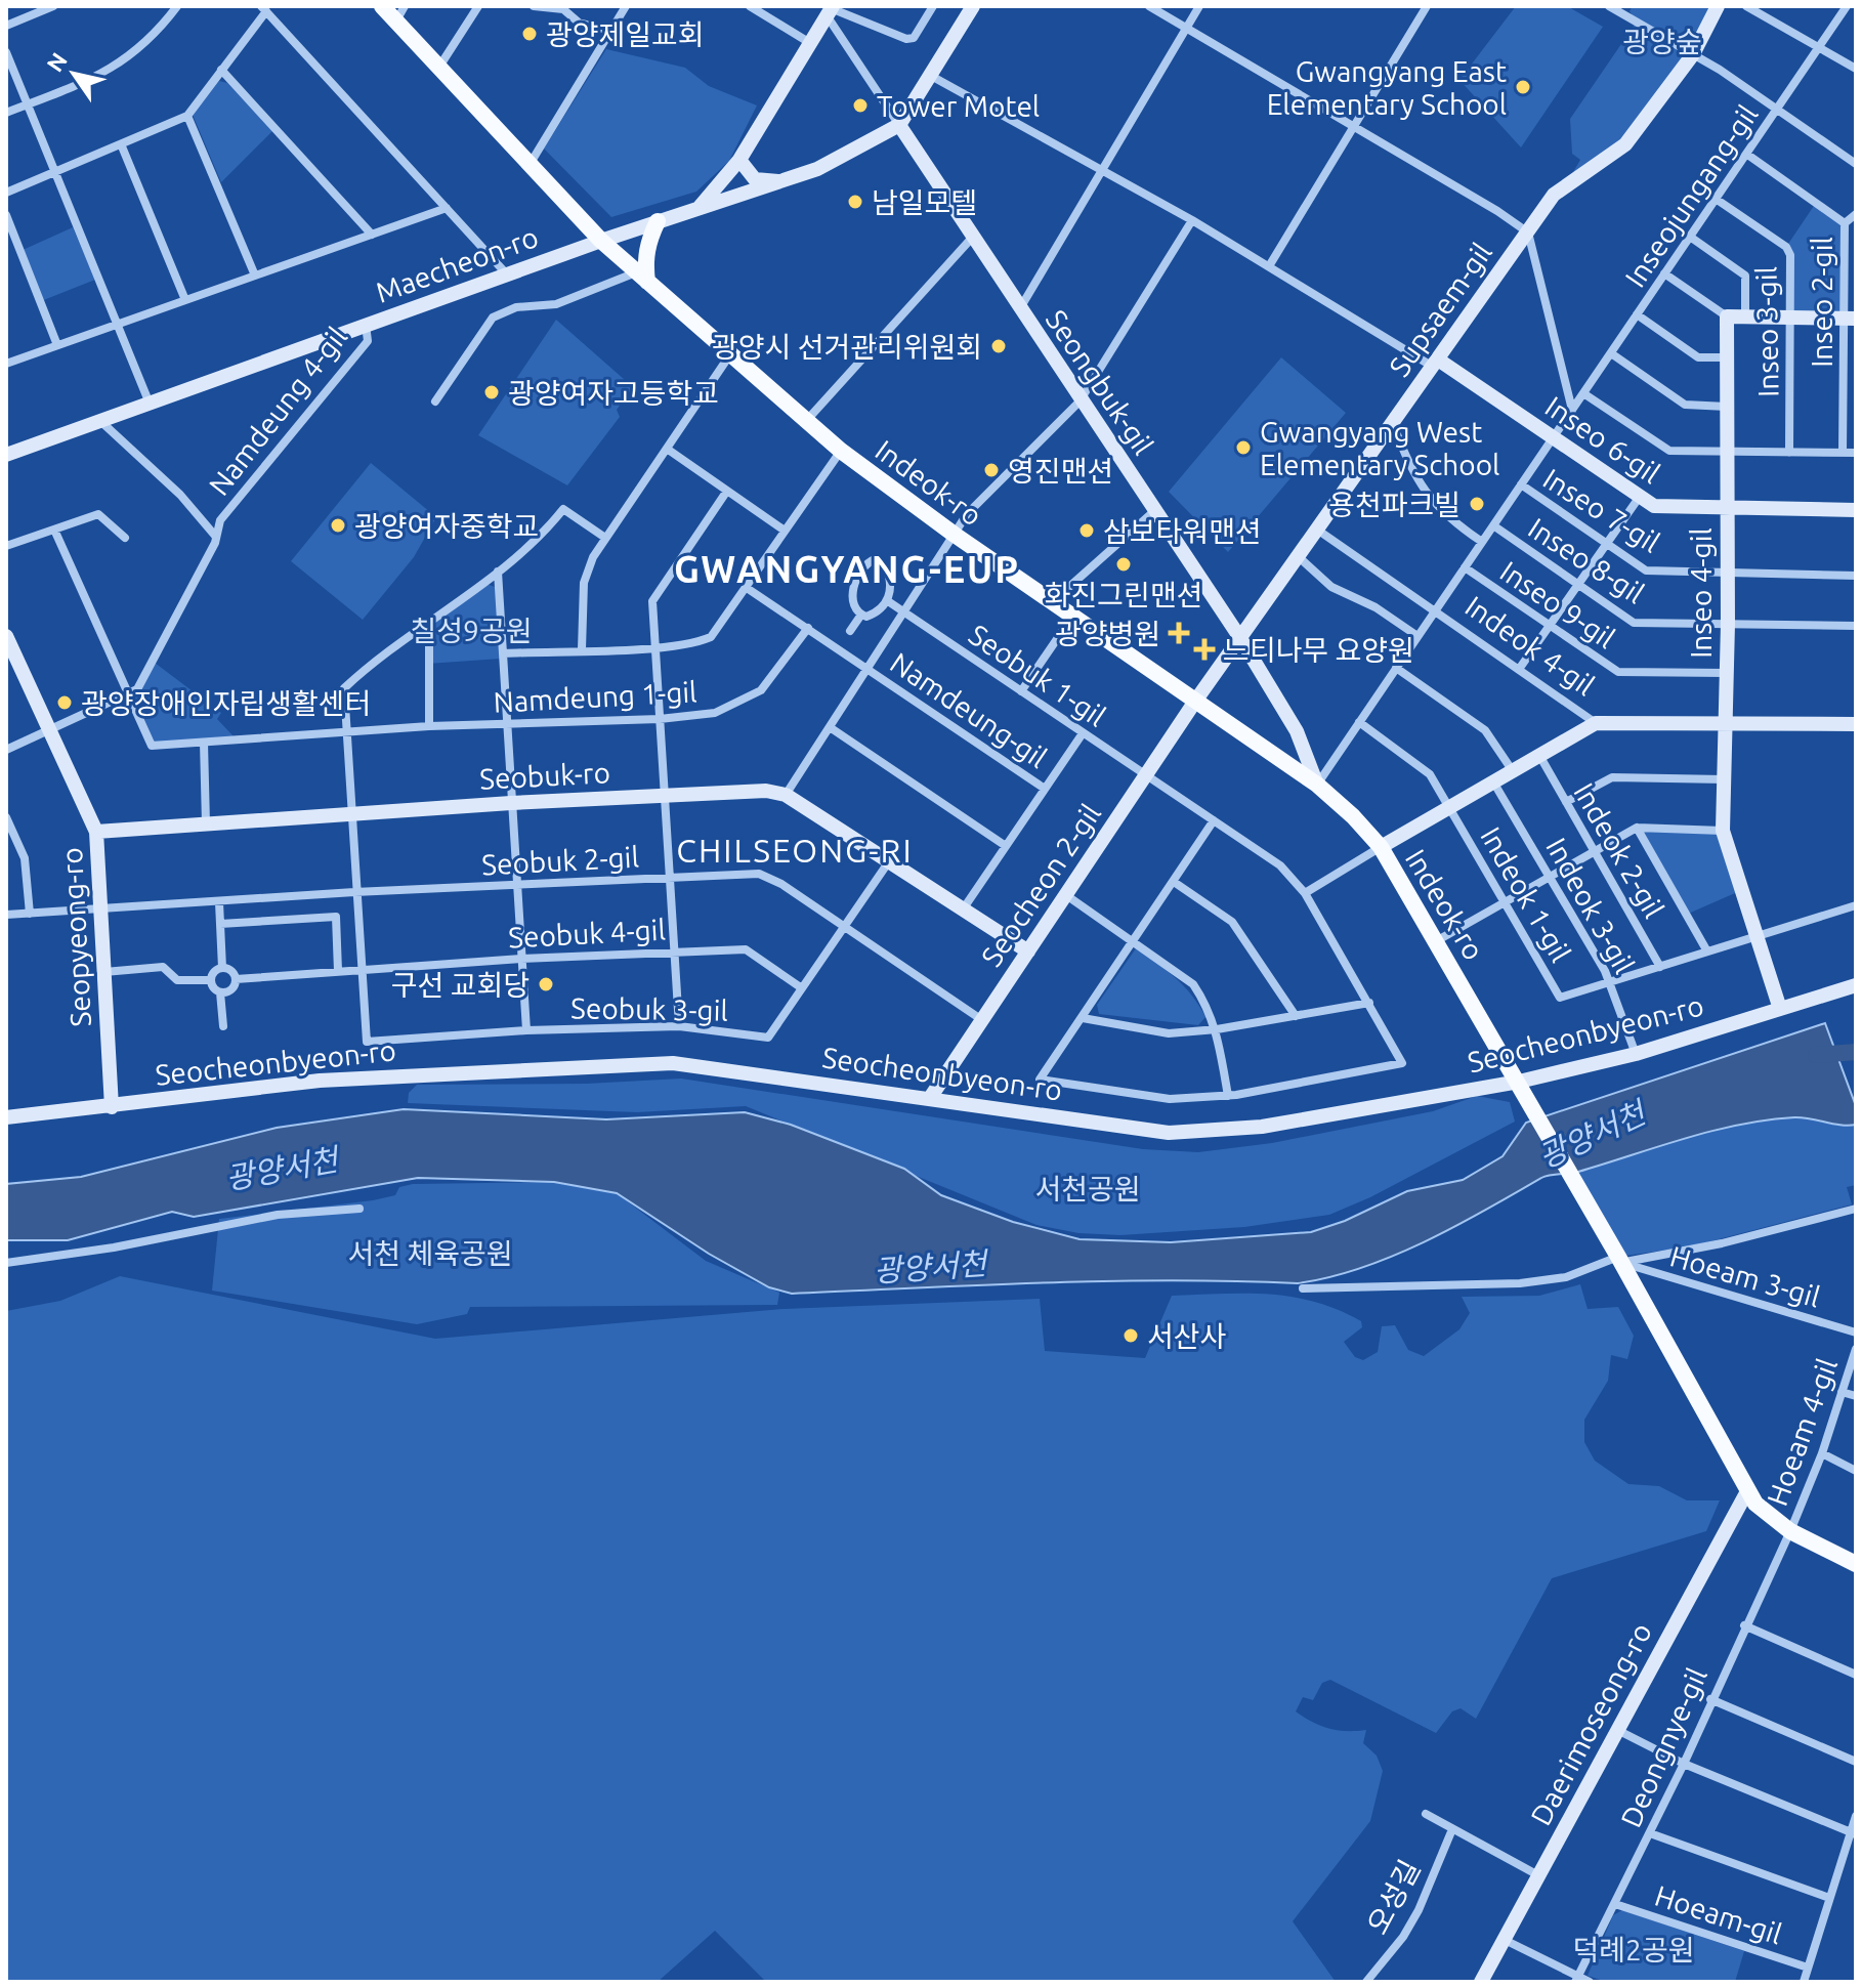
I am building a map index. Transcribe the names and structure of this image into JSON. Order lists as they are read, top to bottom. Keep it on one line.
{"streets":{"main road":["Indeok-ro"],"street":["Inseojungang-gil","Maecheon-ro","Inseo 2-gil","Supsaem-gil","Inseo 3-gil","Seongbuk-gil","Namdeung 4-gil","Inseo 6-gil","Inseo 7-gil","Inseo 8-gil","Inseo 4-gil","Inseo 9-gil","Indeok 4-gil","Seobuk 1-gil","Namdeung 1-gil","Namdeung-gil","Seobuk-ro","Indeok 2-gil","Seobuk 2-gil","Seocheon 2-gil","Indeok 1-gil","Indeok 3-gil","Seobuk 4-gil","Seopyeong-ro","Seobuk 3-gil","Seocheonbyeon-ro","Hoeam 3-gil","Hoeam 4-gil","Daerimoseong-ro","Deongnye-gil","오성길","Hoeam-gil"]},"crossings":[["Inseojungang-gil","Inseo 2-gil"],["Inseojungang-gil","Inseo 3-gil"],["Inseojungang-gil","Seongbuk-gil"],["Inseojungang-gil","Inseo 6-gil"],["Inseojungang-gil","Indeok-ro"],["Inseojungang-gil","Inseo 7-gil"],["Inseojungang-gil","Inseo 8-gil"],["Inseojungang-gil","Inseo 9-gil"],["Inseojungang-gil","Indeok 4-gil"],["Maecheon-ro","Seongbuk-gil"],["Maecheon-ro","Namdeung 4-gil"],["Maecheon-ro","Indeok-ro"],["Supsaem-gil","Seongbuk-gil"],["Supsaem-gil","Inseo 6-gil"],["Supsaem-gil","Indeok-ro"],["Supsaem-gil","Indeok 4-gil"],["Supsaem-gil","Seocheon 2-gil"],["Seongbuk-gil","Indeok-ro"],["Seongbuk-gil","Namdeung-gil"],["Namdeung 4-gil","Namdeung 1-gil"],["Inseo 6-gil","Inseo 4-gil"],["Indeok-ro","Indeok 4-gil"],["Indeok-ro","Namdeung-gil"],["Indeok-ro","Seocheon 2-gil"],["Indeok-ro","Seocheonbyeon-ro"],["Indeok-ro","Hoeam 3-gil"],["Inseo 7-gil","Inseo 4-gil"],["Inseo 8-gil","Inseo 4-gil"],["Inseo 4-gil","Inseo 9-gil"],["Inseo 4-gil","Indeok 4-gil"],["Inseo 4-gil","Indeok 1-gil"],["Inseo 4-gil","Seocheonbyeon-ro"],["Indeok 4-gil","Indeok 2-gil"],["Indeok 4-gil","Indeok 1-gil"],["Indeok 4-gil","Indeok 3-gil"],["Seobuk 1-gil","Namdeung-gil"],["Seobuk 1-gil","Seocheon 2-gil"],["Namdeung 1-gil","Namdeung-gil"],["Namdeung-gil","Seobuk-ro"],["Seobuk-ro","Seocheon 2-gil"],["Seobuk-ro","Seopyeong-ro"],["Seobuk-ro","Seobuk 3-gil"],["Indeok 2-gil","Indeok 1-gil"],["Seobuk 2-gil","Seocheon 2-gil"],["Seobuk 2-gil","Seopyeong-ro"],["Seobuk 2-gil","Seobuk 3-gil"],["Seocheon 2-gil","Seocheonbyeon-ro"],["Indeok 1-gil","Indeok 3-gil"],["Indeok 3-gil","Seocheonbyeon-ro"],["Seobuk 4-gil","Seobuk 3-gil"],["Seopyeong-ro","Seocheonbyeon-ro"],["Hoeam 4-gil","Deongnye-gil"],["Deongnye-gil","Hoeam-gil"]],"districts":["GWANGYANG-EUP","CHILSEONG-RI"],"water":["광양서천"],"parks":["광양숲","칠성9공원","서천공원","서천 체육공원","덕례2공원"],"places":{"other":["광양제일교회","Gwangyang East Elementary School","Tower Motel","남일모텔","광양시 선거관리위원회","광양여자고등학교","Gwangyang West Elementary School","영진맨션","용천파크빌","광양여자중학교","삼보타워맨션","화진그린맨션","광양장애인자립생활센터","구선 교회당","서산사"],"health":["광양병원","느티나무 요양원"]},"north":"top left"}
